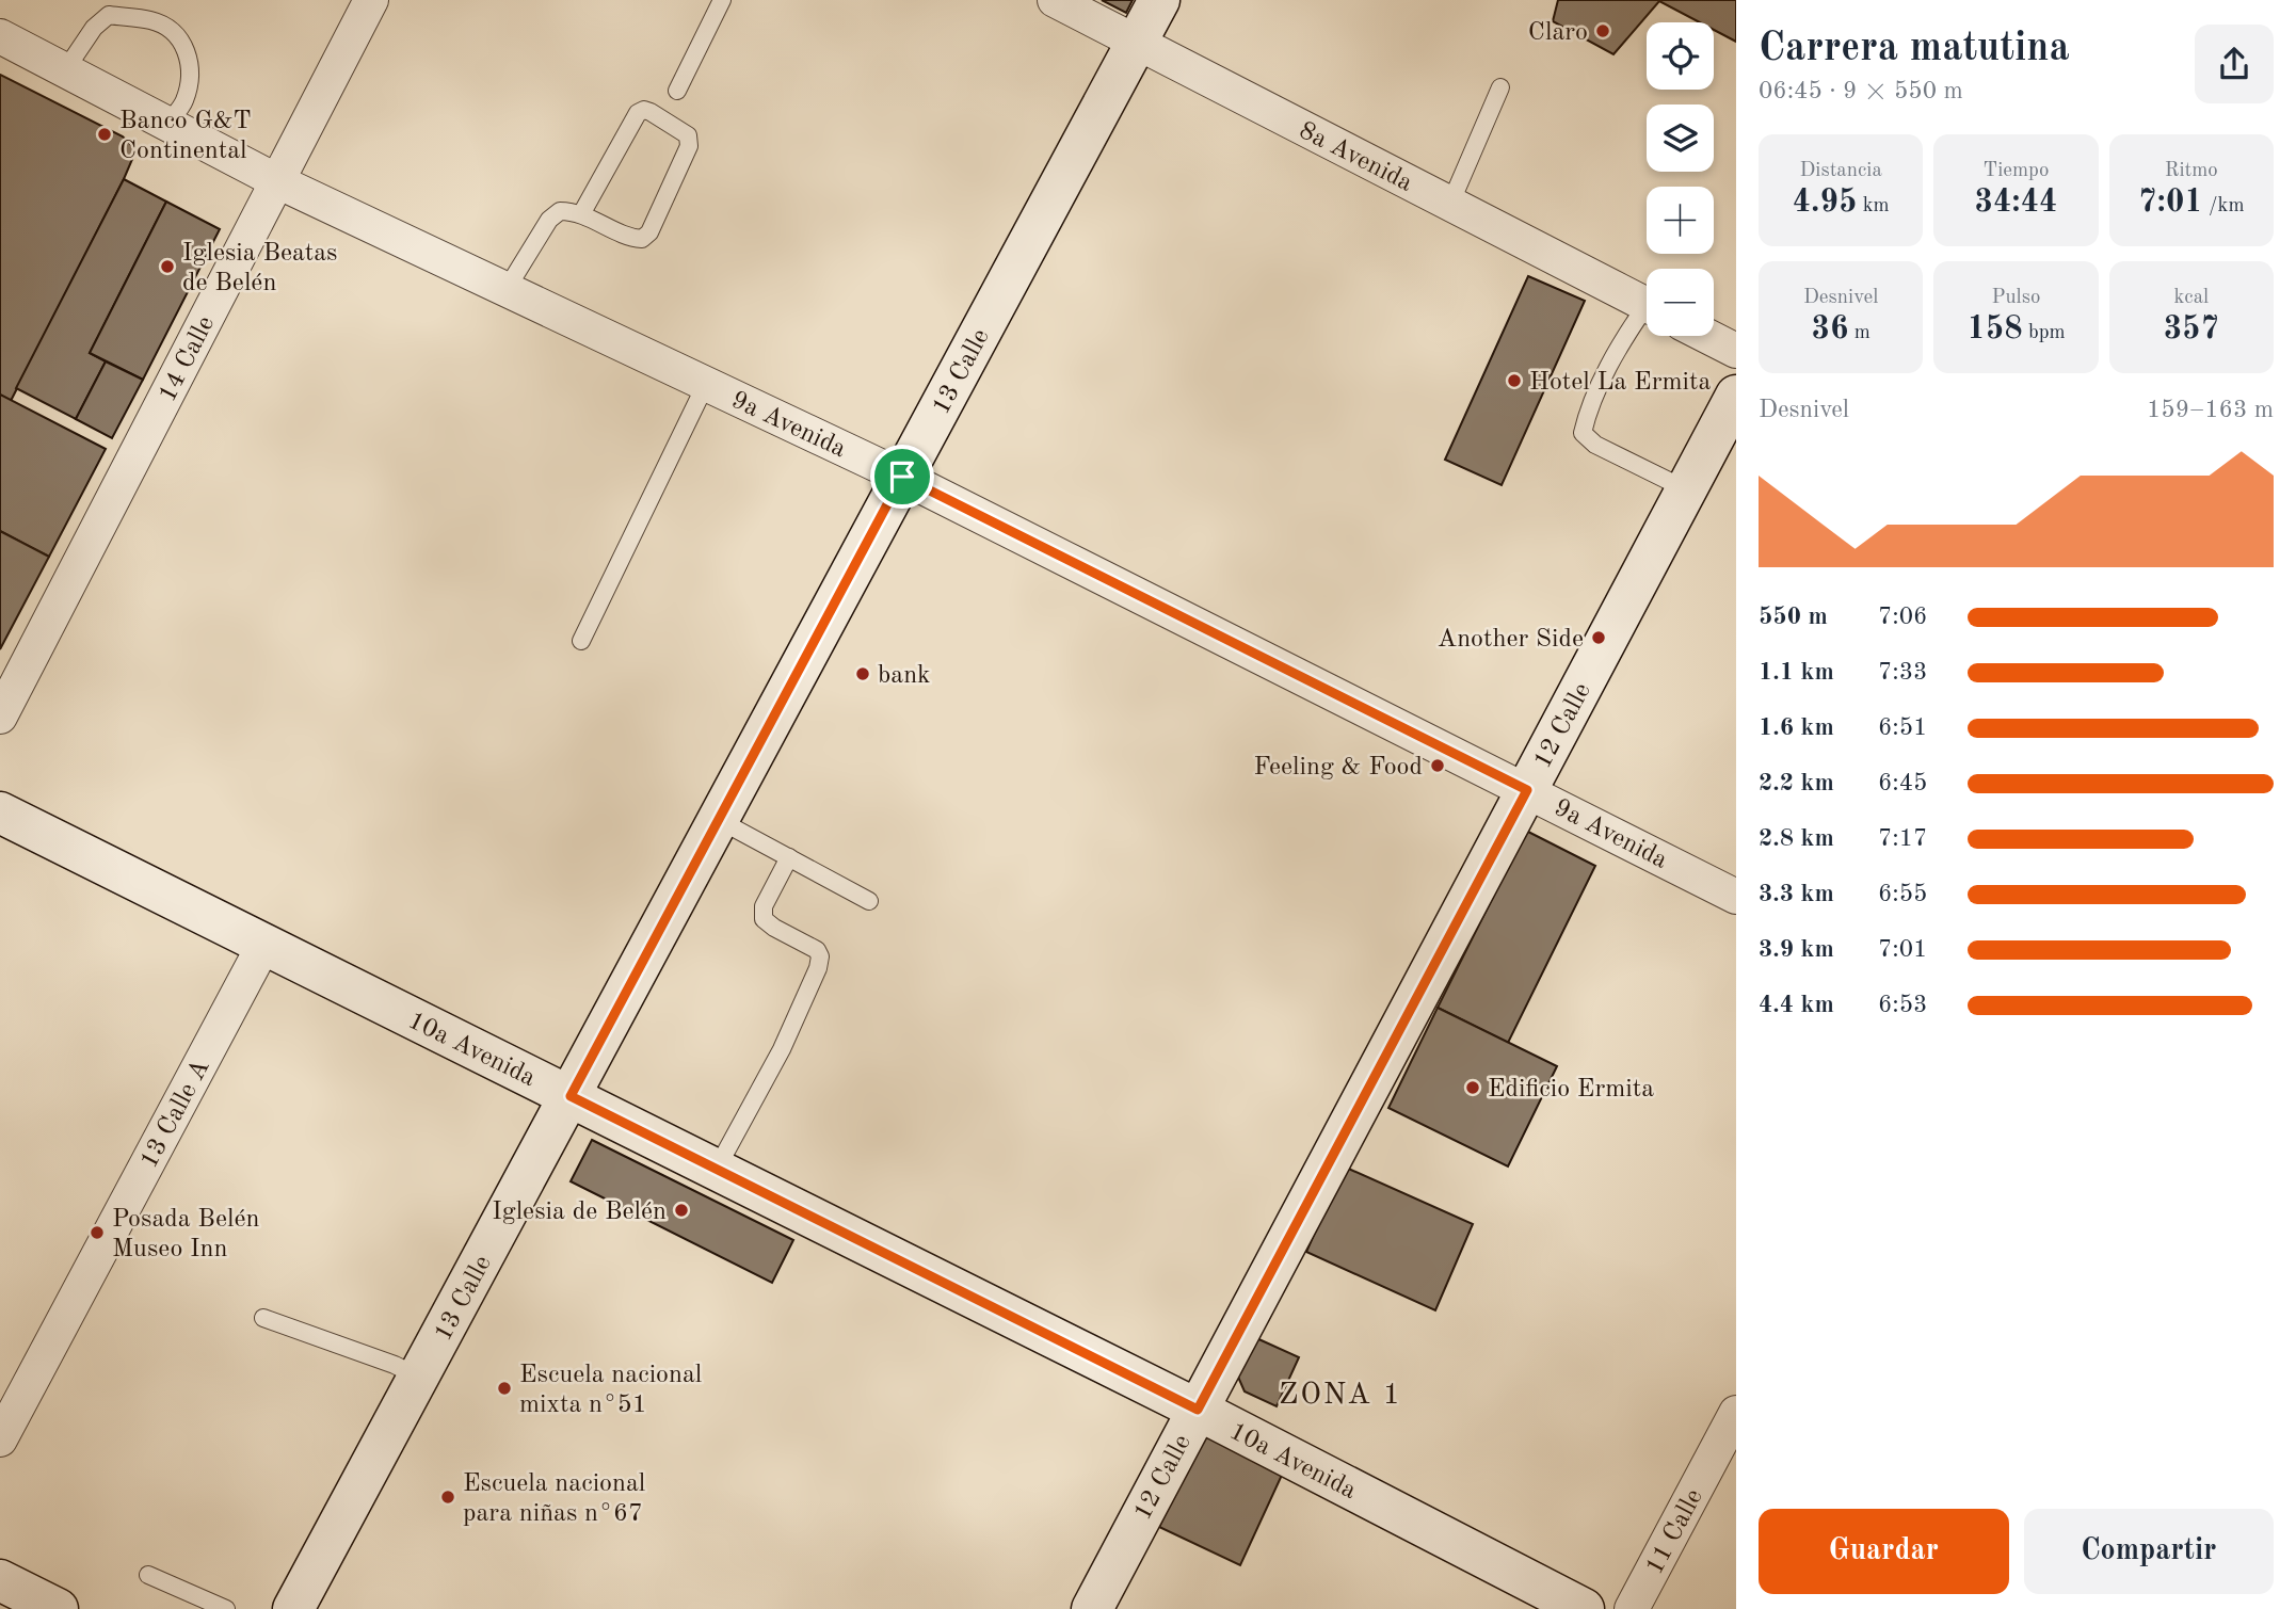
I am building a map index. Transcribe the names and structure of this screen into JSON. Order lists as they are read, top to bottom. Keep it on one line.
{"streets":{"street":["8a Avenida","14 Calle","13 Calle","9a Avenida","12 Calle","10a Avenida","13 Calle A","11 Calle"]},"crossings":[["8a Avenida","13 Calle"],["14 Calle","9a Avenida"],["13 Calle","9a Avenida"],["13 Calle","10a Avenida"],["9a Avenida","12 Calle"],["12 Calle","10a Avenida"],["10a Avenida","13 Calle A"]],"districts":["ZONA 1"],"places":["Claro","Banco G&T Continental","Iglesia Beatas de Belén","Hotel La Ermita","Another Side","bank","Feeling & Food","Edificio Ermita","Iglesia de Belén","Posada Belén Museo Inn","Escuela nacional mixta n°51","Escuela nacional para niñas n°67"],"page":{"heading":["Carrera matutina","06:45 · 9 × 550 m"],"map_buttons":["+","−"],"stats":[["Distancia","4.95 km"],["Tiempo","34:44"],["Ritmo","7:01 /km"],["Desnivel","36 m"],["Pulso","158 bpm"],["kcal","357"]],"chart":["Desnivel","159–163 m"],"list":[{"name":"550 m","note":"7:06"},{"name":"1.1 km","note":"7:33"},{"name":"1.6 km","note":"6:51"},{"name":"2.2 km","note":"6:45"},{"name":"2.8 km","note":"7:17"},{"name":"3.3 km","note":"6:55"},{"name":"3.9 km","note":"7:01"},{"name":"4.4 km","note":"6:53"}],"buttons":["Guardar","Compartir"]}}
